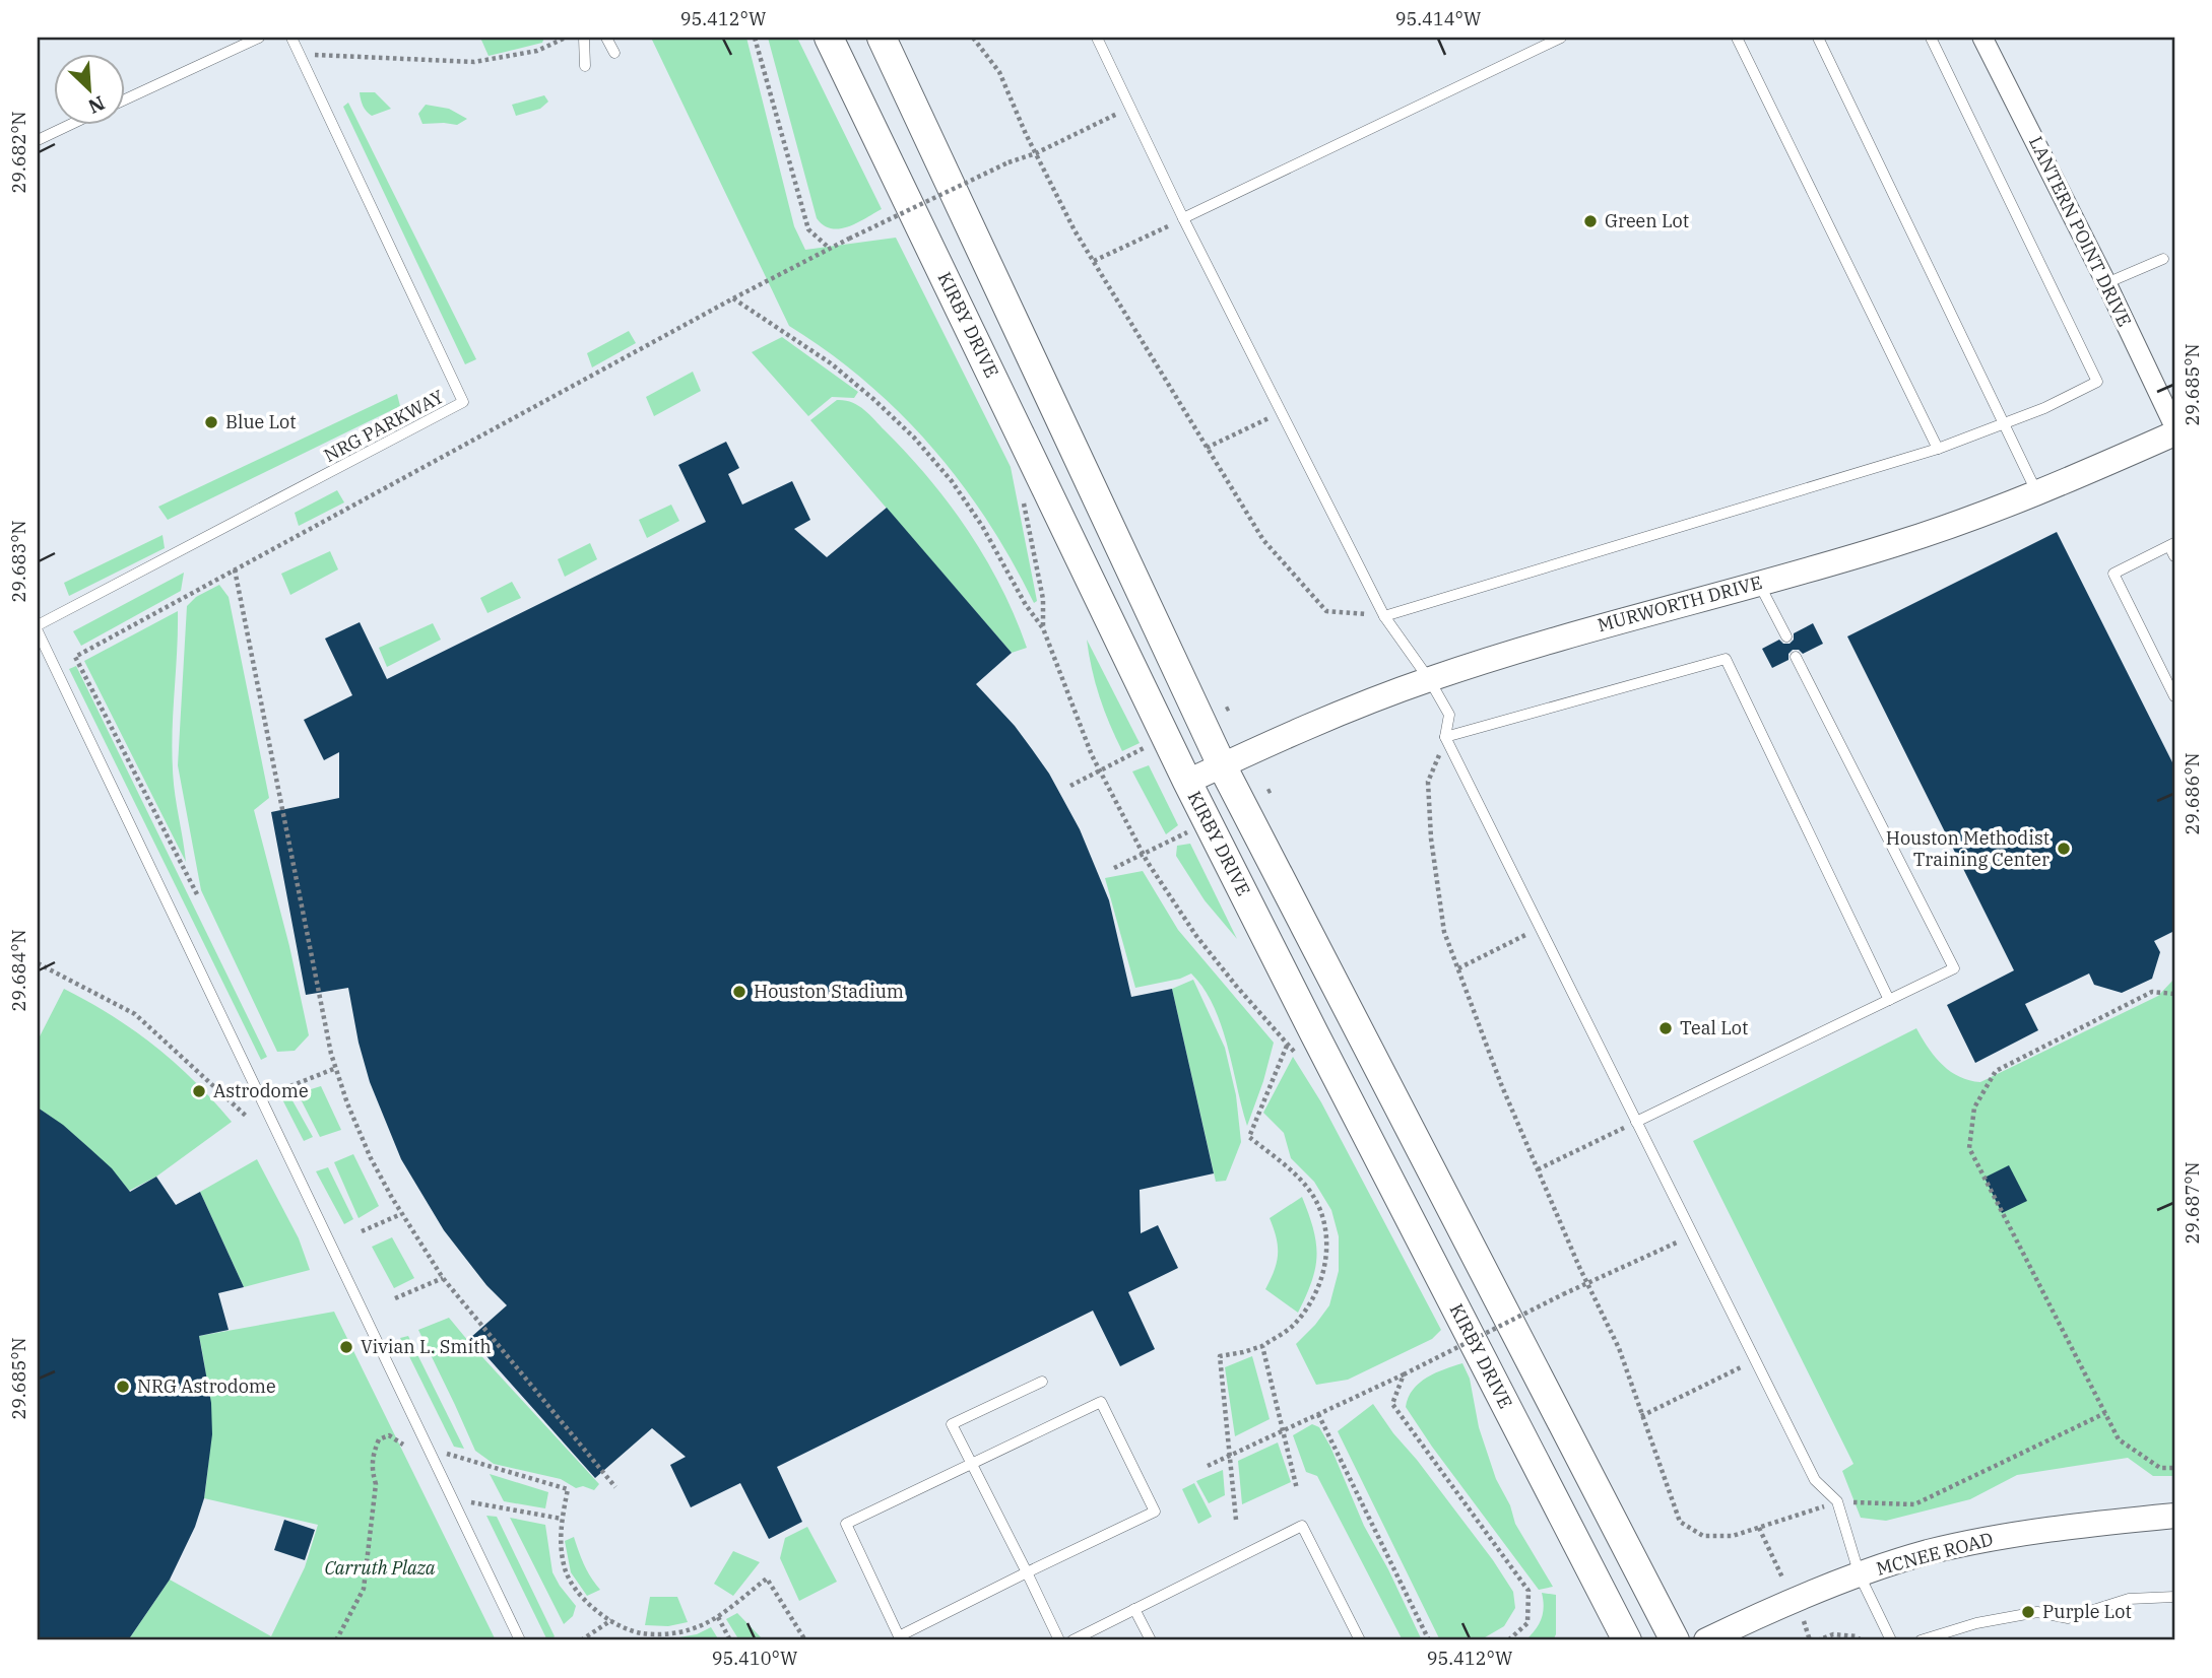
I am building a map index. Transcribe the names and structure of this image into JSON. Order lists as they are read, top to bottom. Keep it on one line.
{"streets":{"main road":["KIRBY DRIVE"],"street":["LANTERN POINT DRIVE","MURWORTH DRIVE","MCNEE ROAD"],"lane":["NRG PARKWAY"]},"crossings":[["KIRBY DRIVE","MURWORTH DRIVE"]],"parks":["Carruth Plaza"],"places":["Green Lot","Blue Lot","Houston Methodist Training Center","Houston Stadium","Teal Lot","Astrodome","Vivian L. Smith","NRG Astrodome","Purple Lot"],"north":"bottom right","coordinates":["95.412°W","95.414°W","29.682°N","29.685°N","29.683°N","29.686°N","29.684°N","29.687°N","95.410°W"]}
